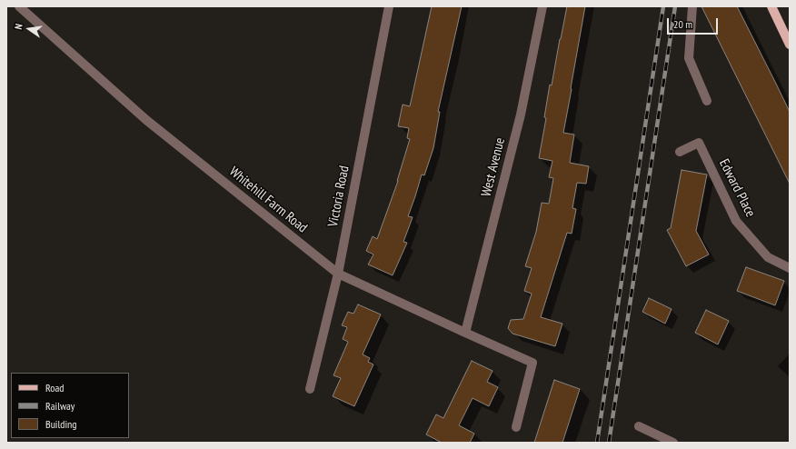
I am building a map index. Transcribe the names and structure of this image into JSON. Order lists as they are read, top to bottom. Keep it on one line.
{"streets":{"street":["West Avenue","Edward Place","Victoria Road","Whitehill Farm Road"]},"crossings":[["West Avenue","Whitehill Farm Road"],["Victoria Road","Whitehill Farm Road"]],"legend":["Road","Railway","Building"],"scale_bar":"20 m","north":"left"}
